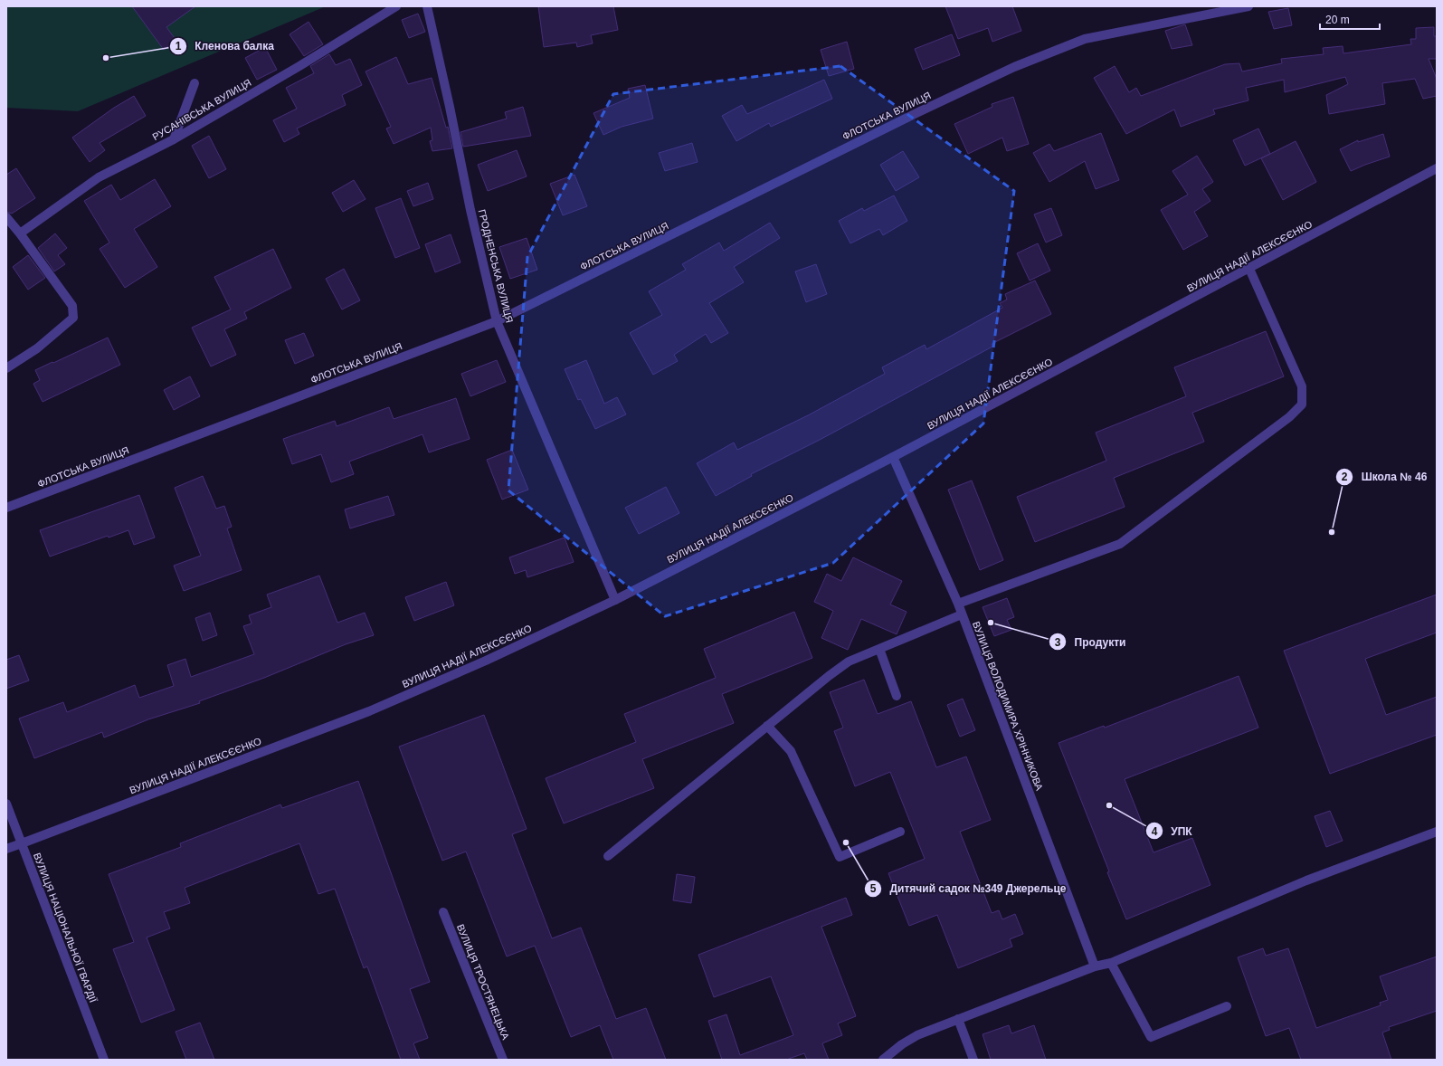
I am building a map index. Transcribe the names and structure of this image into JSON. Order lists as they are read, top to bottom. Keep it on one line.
{"streets":{"street":["РУСАНІВСЬКА ВУЛИЦЯ","ФЛОТСЬКА ВУЛИЦЯ","ВУЛИЦЯ НАДІЇ АЛЕКСЄЄНКО","ГРОДНЕНСЬКА ВУЛИЦЯ","ВУЛИЦЯ ВОЛОДИМИРА ХРІННИКОВА","ВУЛИЦЯ НАЦІОНАЛЬНОЇ ГВАРДІЇ","ВУЛИЦЯ ТРОСТЯНЕЦЬКА"]},"crossings":[["ФЛОТСЬКА ВУЛИЦЯ","ГРОДНЕНСЬКА ВУЛИЦЯ"],["ВУЛИЦЯ НАДІЇ АЛЕКСЄЄНКО","ГРОДНЕНСЬКА ВУЛИЦЯ"],["ВУЛИЦЯ НАДІЇ АЛЕКСЄЄНКО","ВУЛИЦЯ ВОЛОДИМИРА ХРІННИКОВА"],["ВУЛИЦЯ НАДІЇ АЛЕКСЄЄНКО","ВУЛИЦЯ НАЦІОНАЛЬНОЇ ГВАРДІЇ"]],"places":["Кленова балка","Школа № 46","Продукти","УПК","Дитячий садок №349 Джерельце"],"scale_bar":"20 m"}
